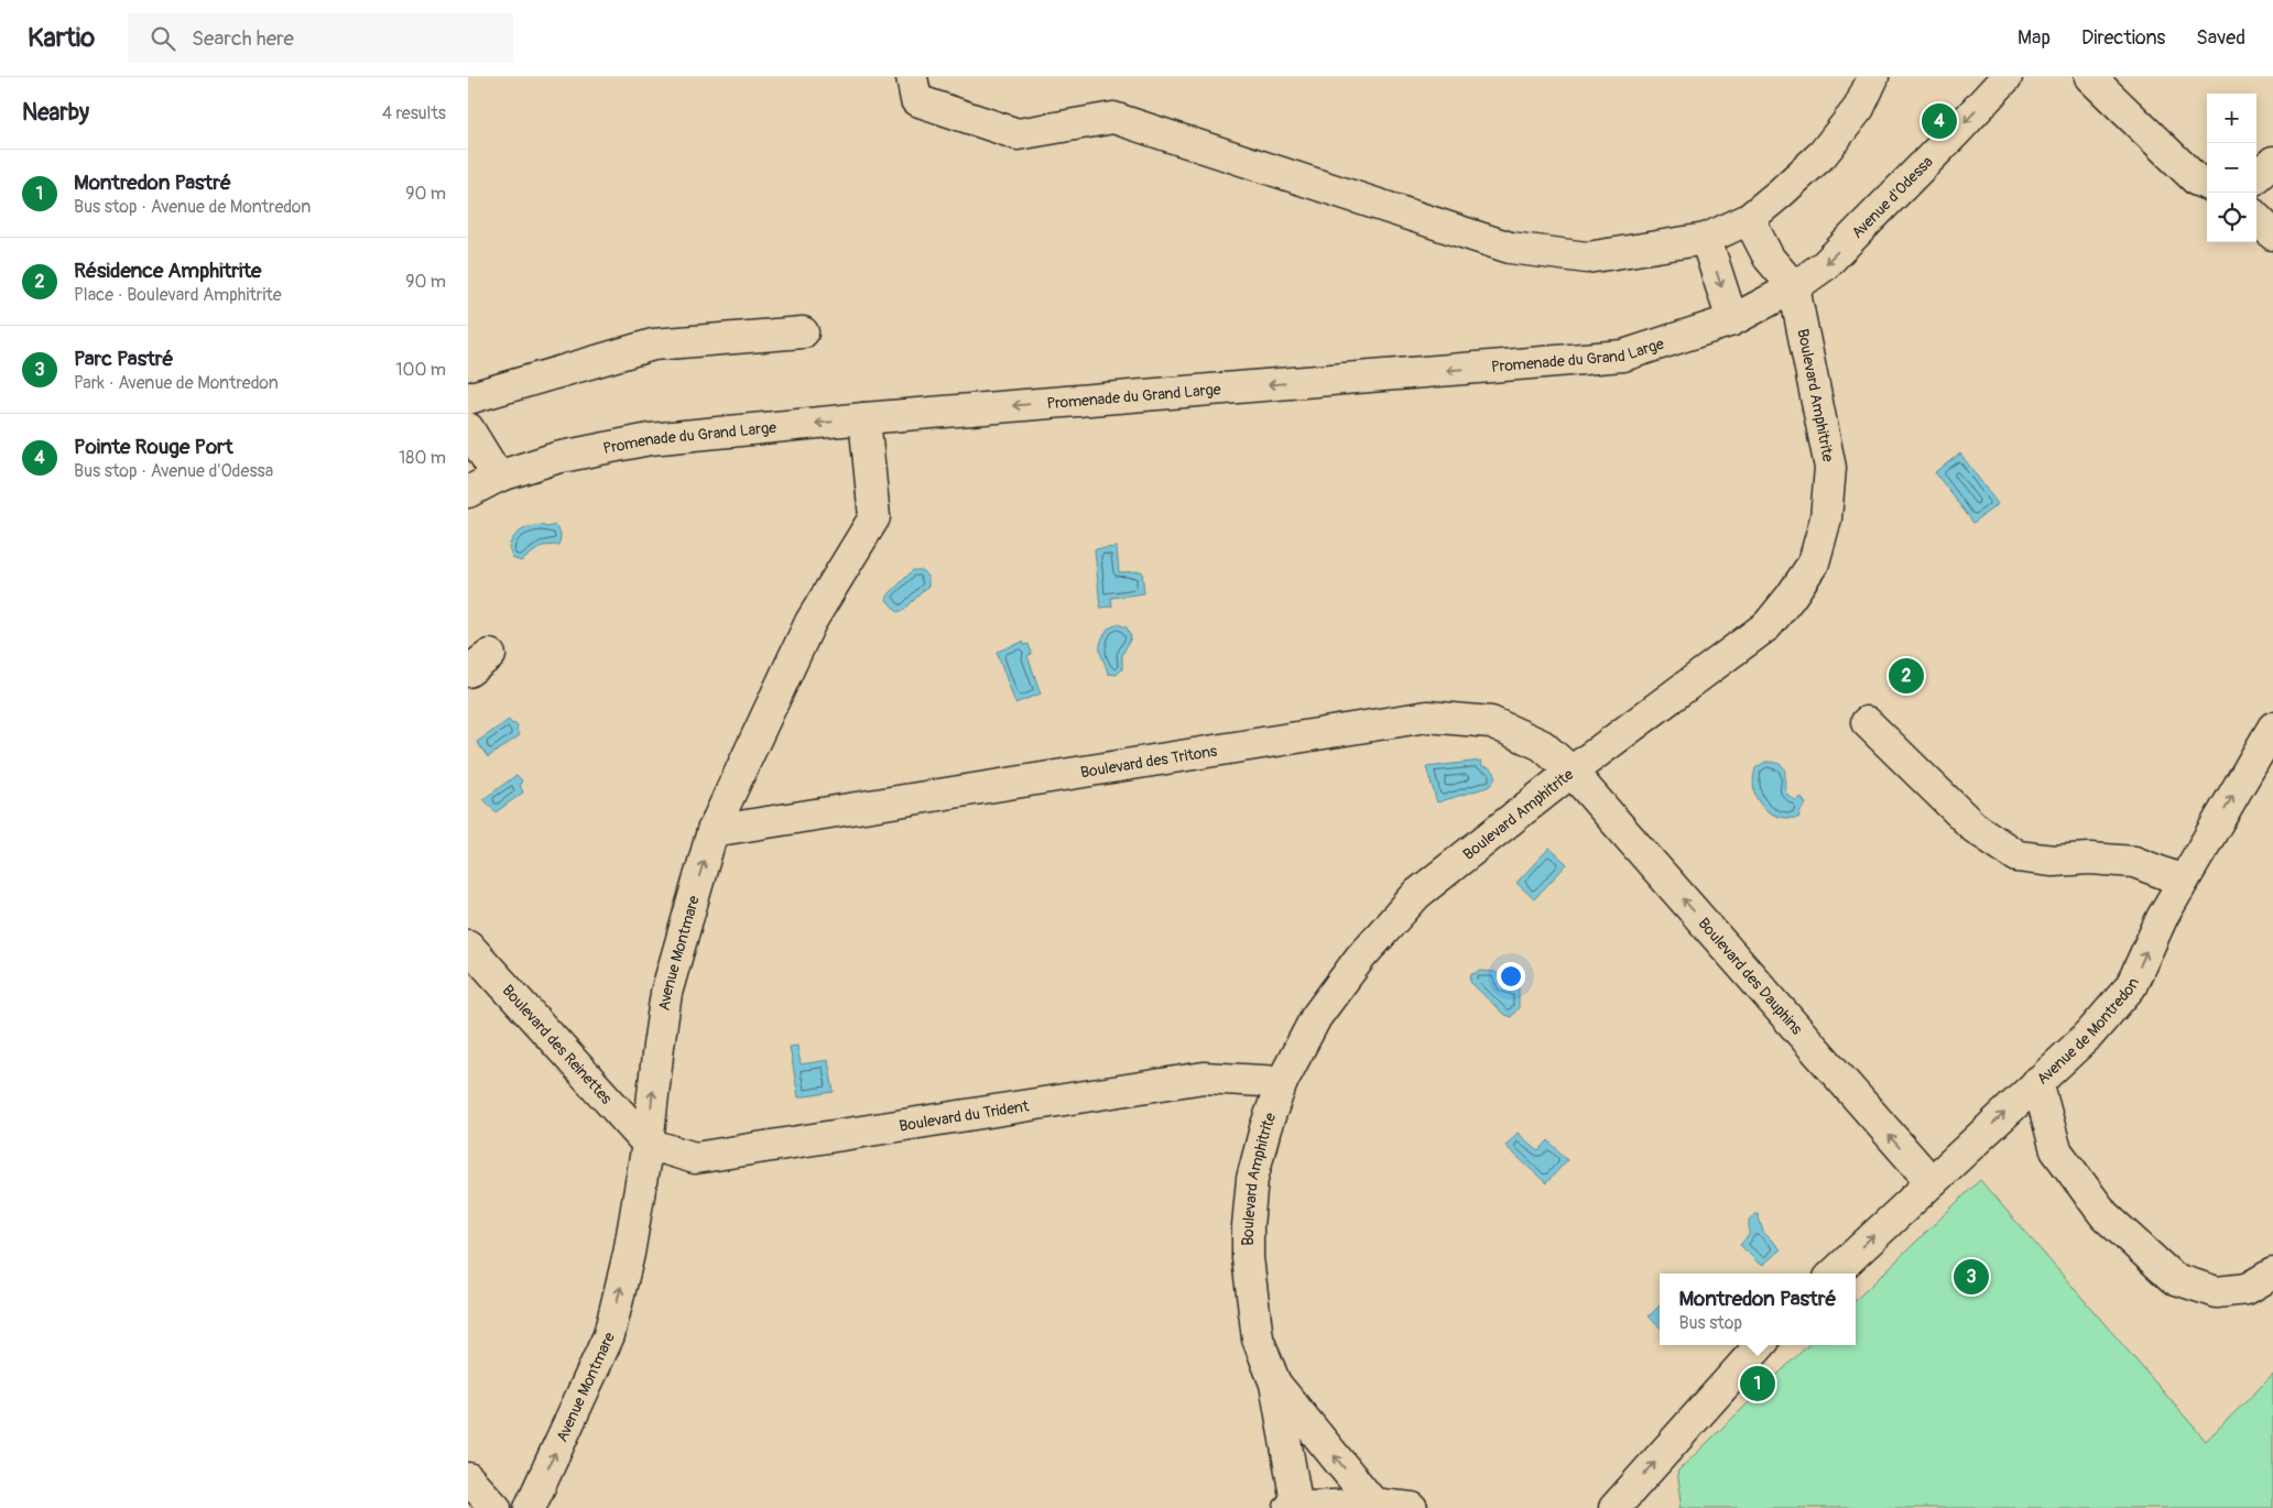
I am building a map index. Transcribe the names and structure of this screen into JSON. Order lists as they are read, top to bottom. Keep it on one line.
{"streets":{"street":["Avenue d'Odessa","Promenade du Grand Large","Boulevard Amphitrite","Boulevard des Tritons","Avenue Montmare","Boulevard des Dauphins","Avenue de Montredon","Boulevard des Reinettes","Boulevard du Trident"]},"crossings":[["Avenue d'Odessa","Promenade du Grand Large"],["Avenue d'Odessa","Boulevard Amphitrite"],["Promenade du Grand Large","Boulevard Amphitrite"],["Promenade du Grand Large","Avenue Montmare"],["Boulevard Amphitrite","Boulevard des Tritons"],["Boulevard Amphitrite","Boulevard des Dauphins"],["Boulevard Amphitrite","Boulevard du Trident"],["Boulevard des Tritons","Avenue Montmare"],["Boulevard des Tritons","Boulevard des Dauphins"],["Avenue Montmare","Boulevard des Reinettes"],["Avenue Montmare","Boulevard du Trident"],["Boulevard des Dauphins","Avenue de Montredon"],["Boulevard des Reinettes","Boulevard du Trident"]],"one_way":["Avenue Montmare","Boulevard des Dauphins","Avenue de Montredon"],"page":{"header":"Kartio","search":"Search here","nav":["Map","Directions","Saved"],"heading":["Nearby","4 results"],"map_buttons":["+","−"],"pins":["4","2","3","1"],"list":[{"mark":"1","name":"Montredon Pastré","note":"Bus stop · Avenue de Montredon","value":"90 m"},{"mark":"2","name":"Résidence Amphitrite","note":"Place · Boulevard Amphitrite","value":"90 m"},{"mark":"3","name":"Parc Pastré","note":"Park · Avenue de Montredon","value":"100 m"},{"mark":"4","name":"Pointe Rouge Port","note":"Bus stop · Avenue d'Odessa","value":"180 m"}],"popup":["Montredon Pastré","Bus stop"]}}
